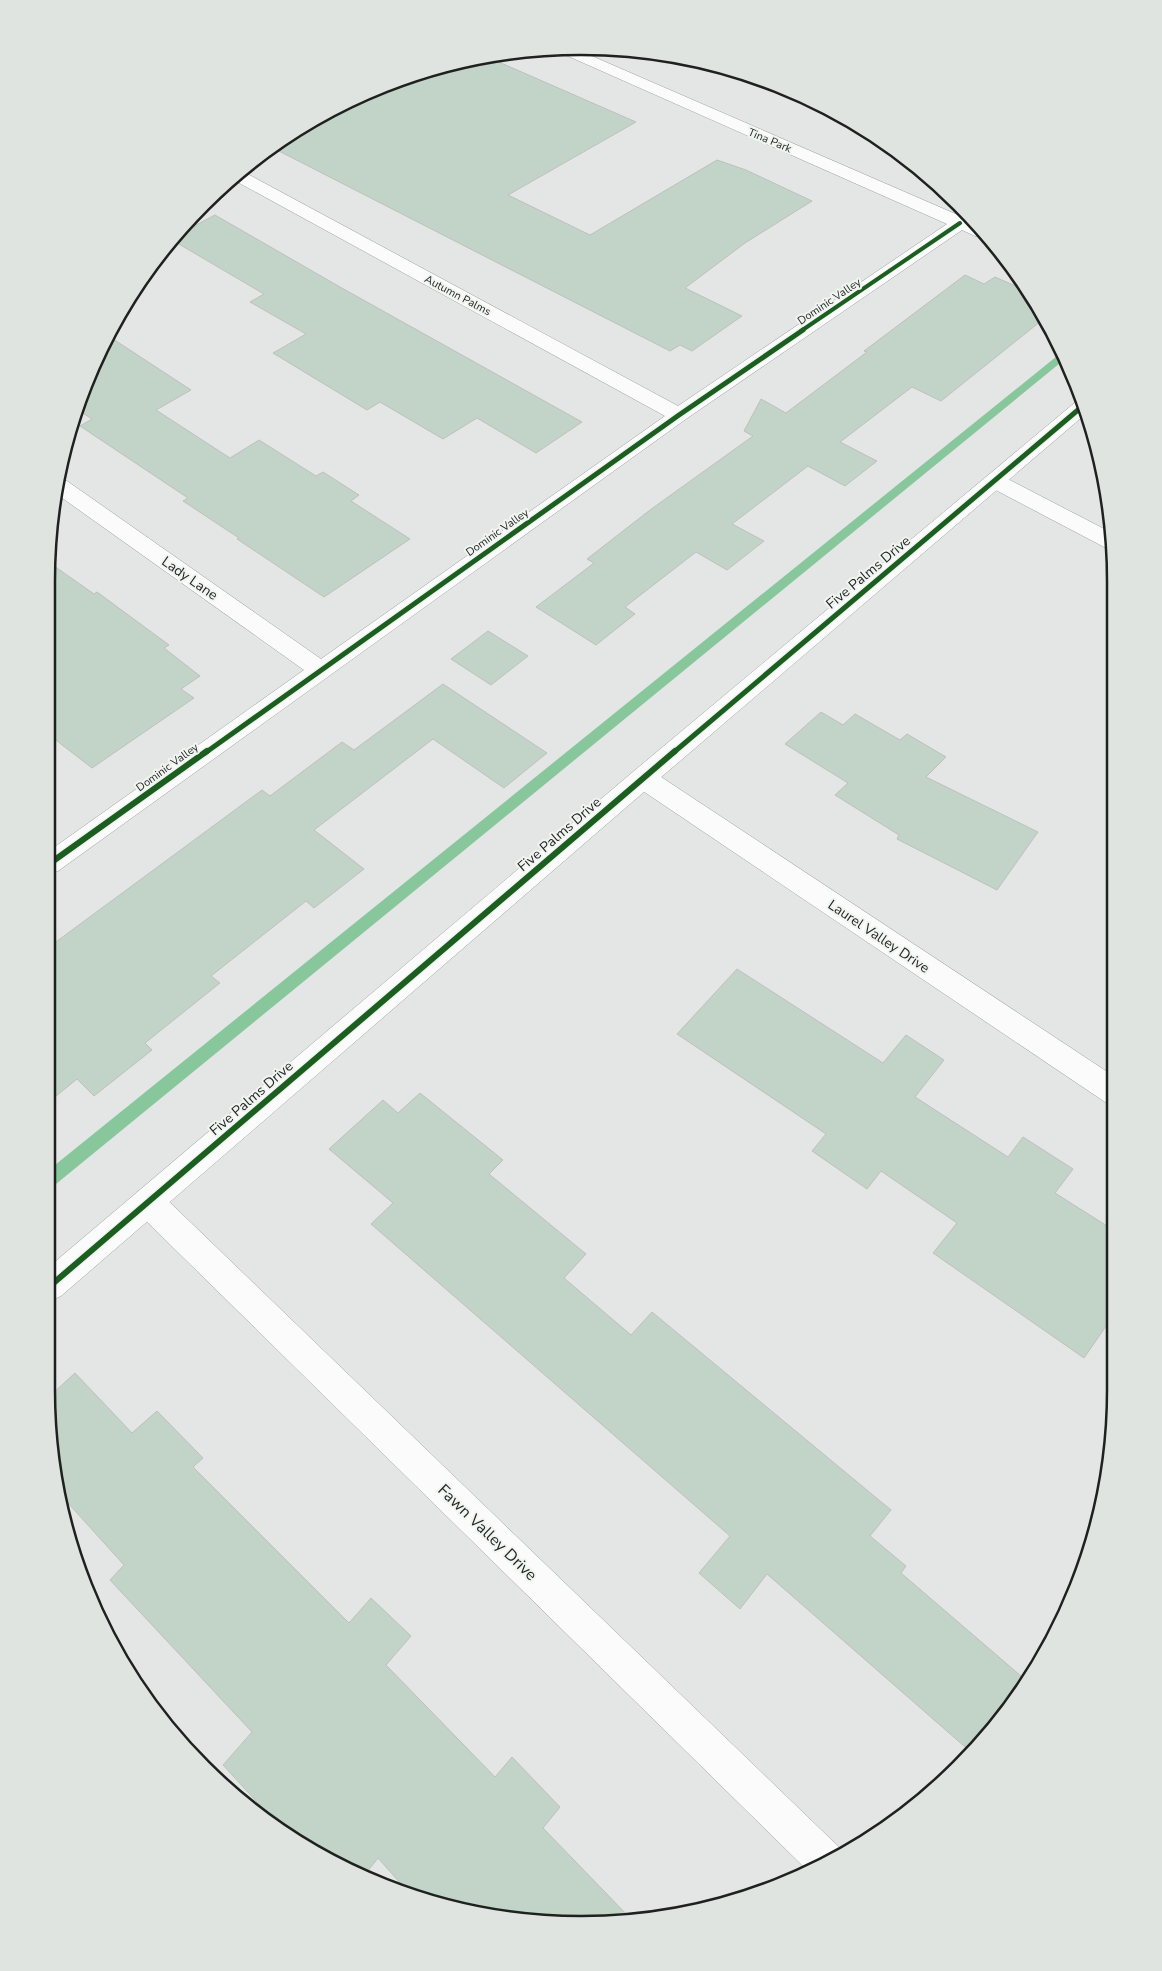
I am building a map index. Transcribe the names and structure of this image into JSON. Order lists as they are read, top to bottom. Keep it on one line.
{"streets":{"street":["Tina Park","Autumn Palms","Dominic Valley","Five Palms Drive","Lady Lane","Laurel Valley Drive","Fawn Valley Drive"]},"crossings":[["Tina Park","Dominic Valley"],["Autumn Palms","Dominic Valley"],["Dominic Valley","Lady Lane"],["Five Palms Drive","Laurel Valley Drive"],["Five Palms Drive","Fawn Valley Drive"]]}
